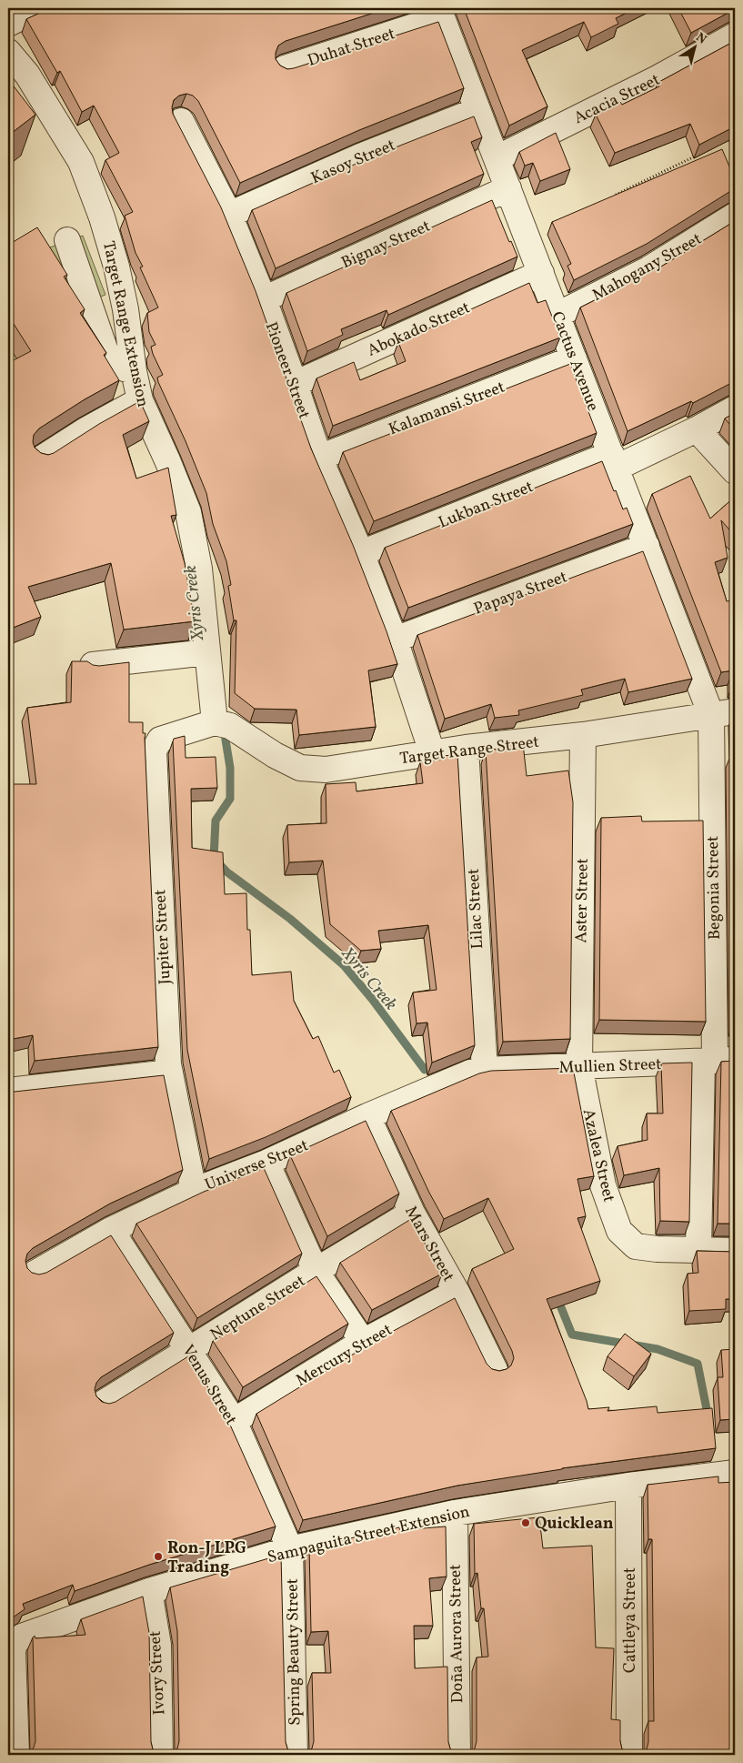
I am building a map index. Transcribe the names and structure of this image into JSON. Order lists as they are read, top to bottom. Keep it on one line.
{"streets":{"street":["Duhat Street","Acacia Street","Kasoy Street","Bignay Street","Mahogany Street","Target Range Extension","Abokado Street","Cactus Avenue","Pioneer Street","Kalamansi Street","Lukban Street","Papaya Street","Target Range Street","Begonia Street","Aster Street","Lilac Street","Jupiter Street","Mullien Street","Azalea Street","Universe Street","Mars Street","Neptune Street","Mercury Street","Venus Street","Sampaguita Street Extension","Cattleya Street","Doña Aurora Street","Spring Beauty Street","Ivory Street"]},"crossings":[["Duhat Street","Cactus Avenue"],["Acacia Street","Cactus Avenue"],["Kasoy Street","Cactus Avenue"],["Kasoy Street","Pioneer Street"],["Bignay Street","Cactus Avenue"],["Bignay Street","Pioneer Street"],["Mahogany Street","Cactus Avenue"],["Target Range Extension","Target Range Street"],["Target Range Extension","Jupiter Street"],["Abokado Street","Cactus Avenue"],["Abokado Street","Pioneer Street"],["Cactus Avenue","Kalamansi Street"],["Cactus Avenue","Lukban Street"],["Cactus Avenue","Papaya Street"],["Cactus Avenue","Target Range Street"],["Cactus Avenue","Begonia Street"],["Pioneer Street","Kalamansi Street"],["Pioneer Street","Lukban Street"],["Pioneer Street","Papaya Street"],["Pioneer Street","Target Range Street"],["Target Range Street","Begonia Street"],["Target Range Street","Aster Street"],["Target Range Street","Lilac Street"],["Target Range Street","Jupiter Street"],["Begonia Street","Mullien Street"],["Begonia Street","Azalea Street"],["Aster Street","Mullien Street"],["Aster Street","Azalea Street"],["Lilac Street","Mullien Street"],["Lilac Street","Universe Street"],["Jupiter Street","Universe Street"],["Mullien Street","Azalea Street"],["Mullien Street","Universe Street"],["Universe Street","Mars Street"],["Universe Street","Venus Street"],["Mars Street","Neptune Street"],["Mars Street","Mercury Street"],["Neptune Street","Venus Street"],["Mercury Street","Venus Street"],["Venus Street","Sampaguita Street Extension"],["Venus Street","Spring Beauty Street"],["Sampaguita Street Extension","Cattleya Street"],["Sampaguita Street Extension","Doña Aurora Street"],["Sampaguita Street Extension","Spring Beauty Street"],["Sampaguita Street Extension","Ivory Street"]],"water":["Xyris Creek"],"places":["Quicklean","Ron-J LPG Trading"],"north":"top right"}
